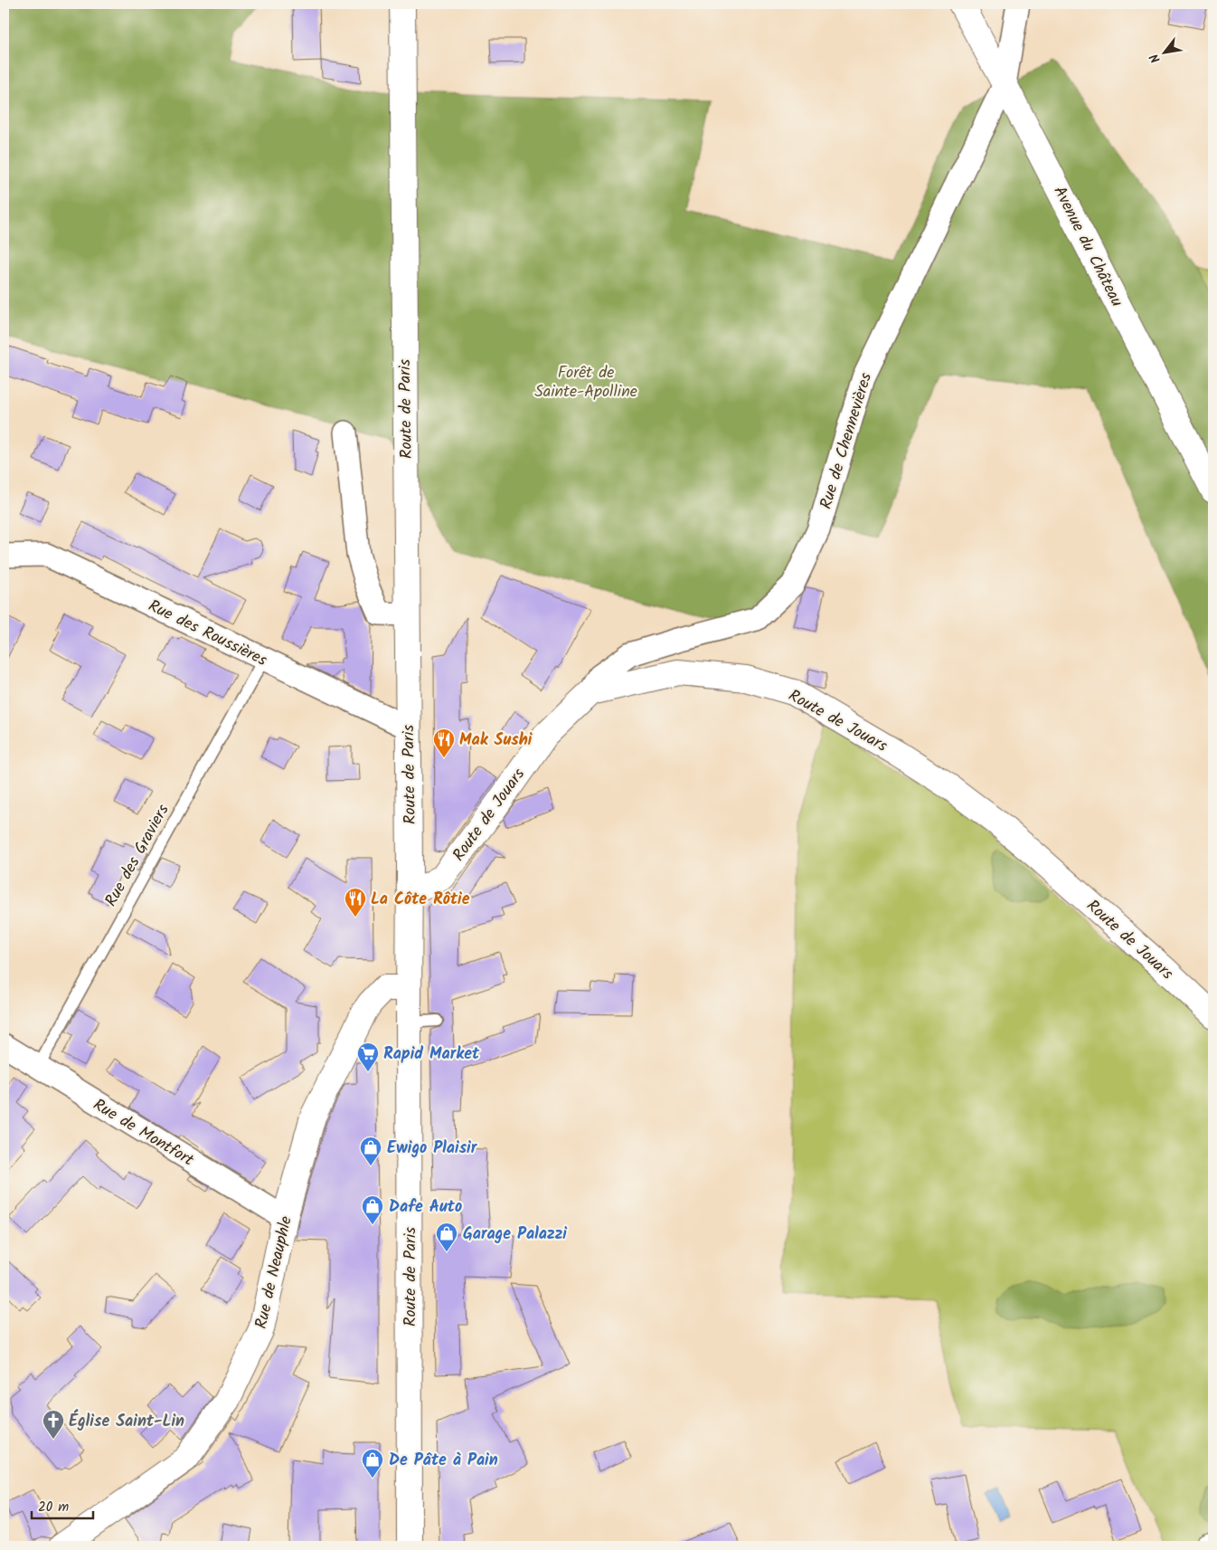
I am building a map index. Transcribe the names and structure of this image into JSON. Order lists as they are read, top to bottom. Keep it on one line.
{"streets":{"main road":["Avenue du Château","Route de Paris","Route de Jouars","Rue de Neauphle"],"street":["Rue de Chennevières","Rue des Roussières","Rue de Montfort"],"lane":["Rue des Graviers"]},"crossings":[["Avenue du Château","Rue de Chennevières"],["Route de Paris","Rue des Roussières"],["Route de Paris","Route de Jouars"],["Route de Paris","Rue de Neauphle"],["Rue de Chennevières","Route de Jouars"],["Rue des Roussières","Rue des Graviers"],["Rue des Graviers","Rue de Montfort"],["Rue de Montfort","Rue de Neauphle"]],"parks":["Forêt de Sainte-Apolline"],"places":{"restaurant":["Mak Sushi","La Côte Rôtie"],"supermarket":["Rapid Market"],"shop":["Ewigo Plaisir","Dafe Auto","Garage Palazzi","De Pâte à Pain"],"church":["Église Saint-Lin"]},"scale_bar":"20 m","north":"bottom left"}
